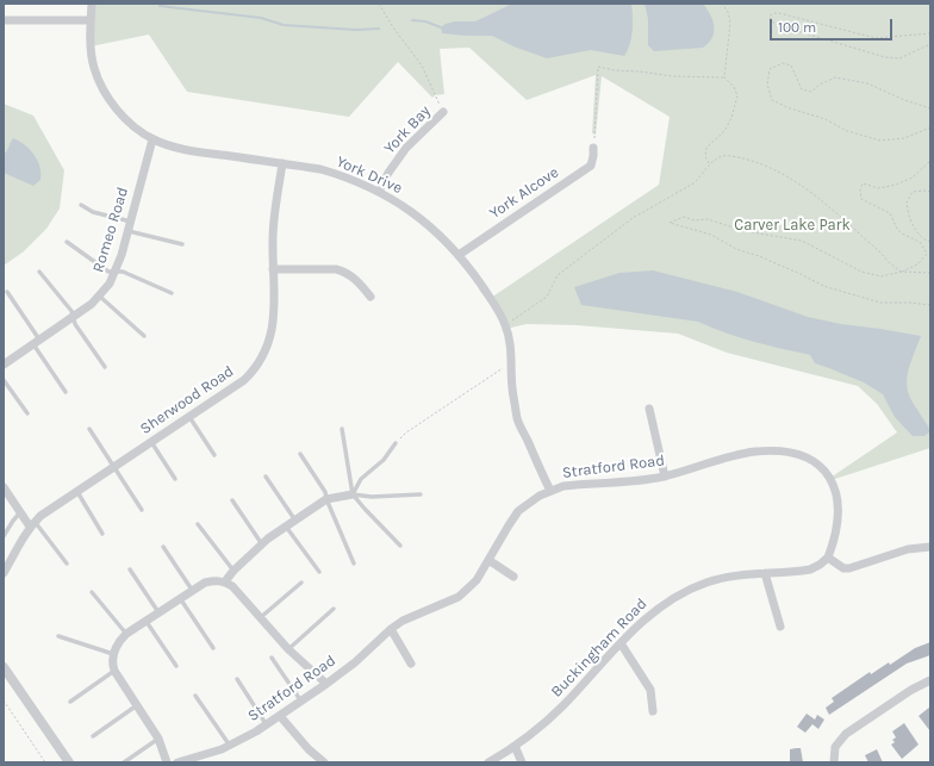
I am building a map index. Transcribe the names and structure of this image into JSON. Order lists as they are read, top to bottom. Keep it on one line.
{"streets":{"street":["York Bay","York Drive","York Alcove","Romeo Road","Sherwood Road","Stratford Road","Buckingham Road"]},"crossings":[["York Bay","York Drive"],["York Drive","York Alcove"],["York Drive","Romeo Road"],["York Drive","Sherwood Road"],["York Drive","Stratford Road"],["Stratford Road","Buckingham Road"]],"parks":["Carver Lake Park"],"scale_bar":"100 m"}
